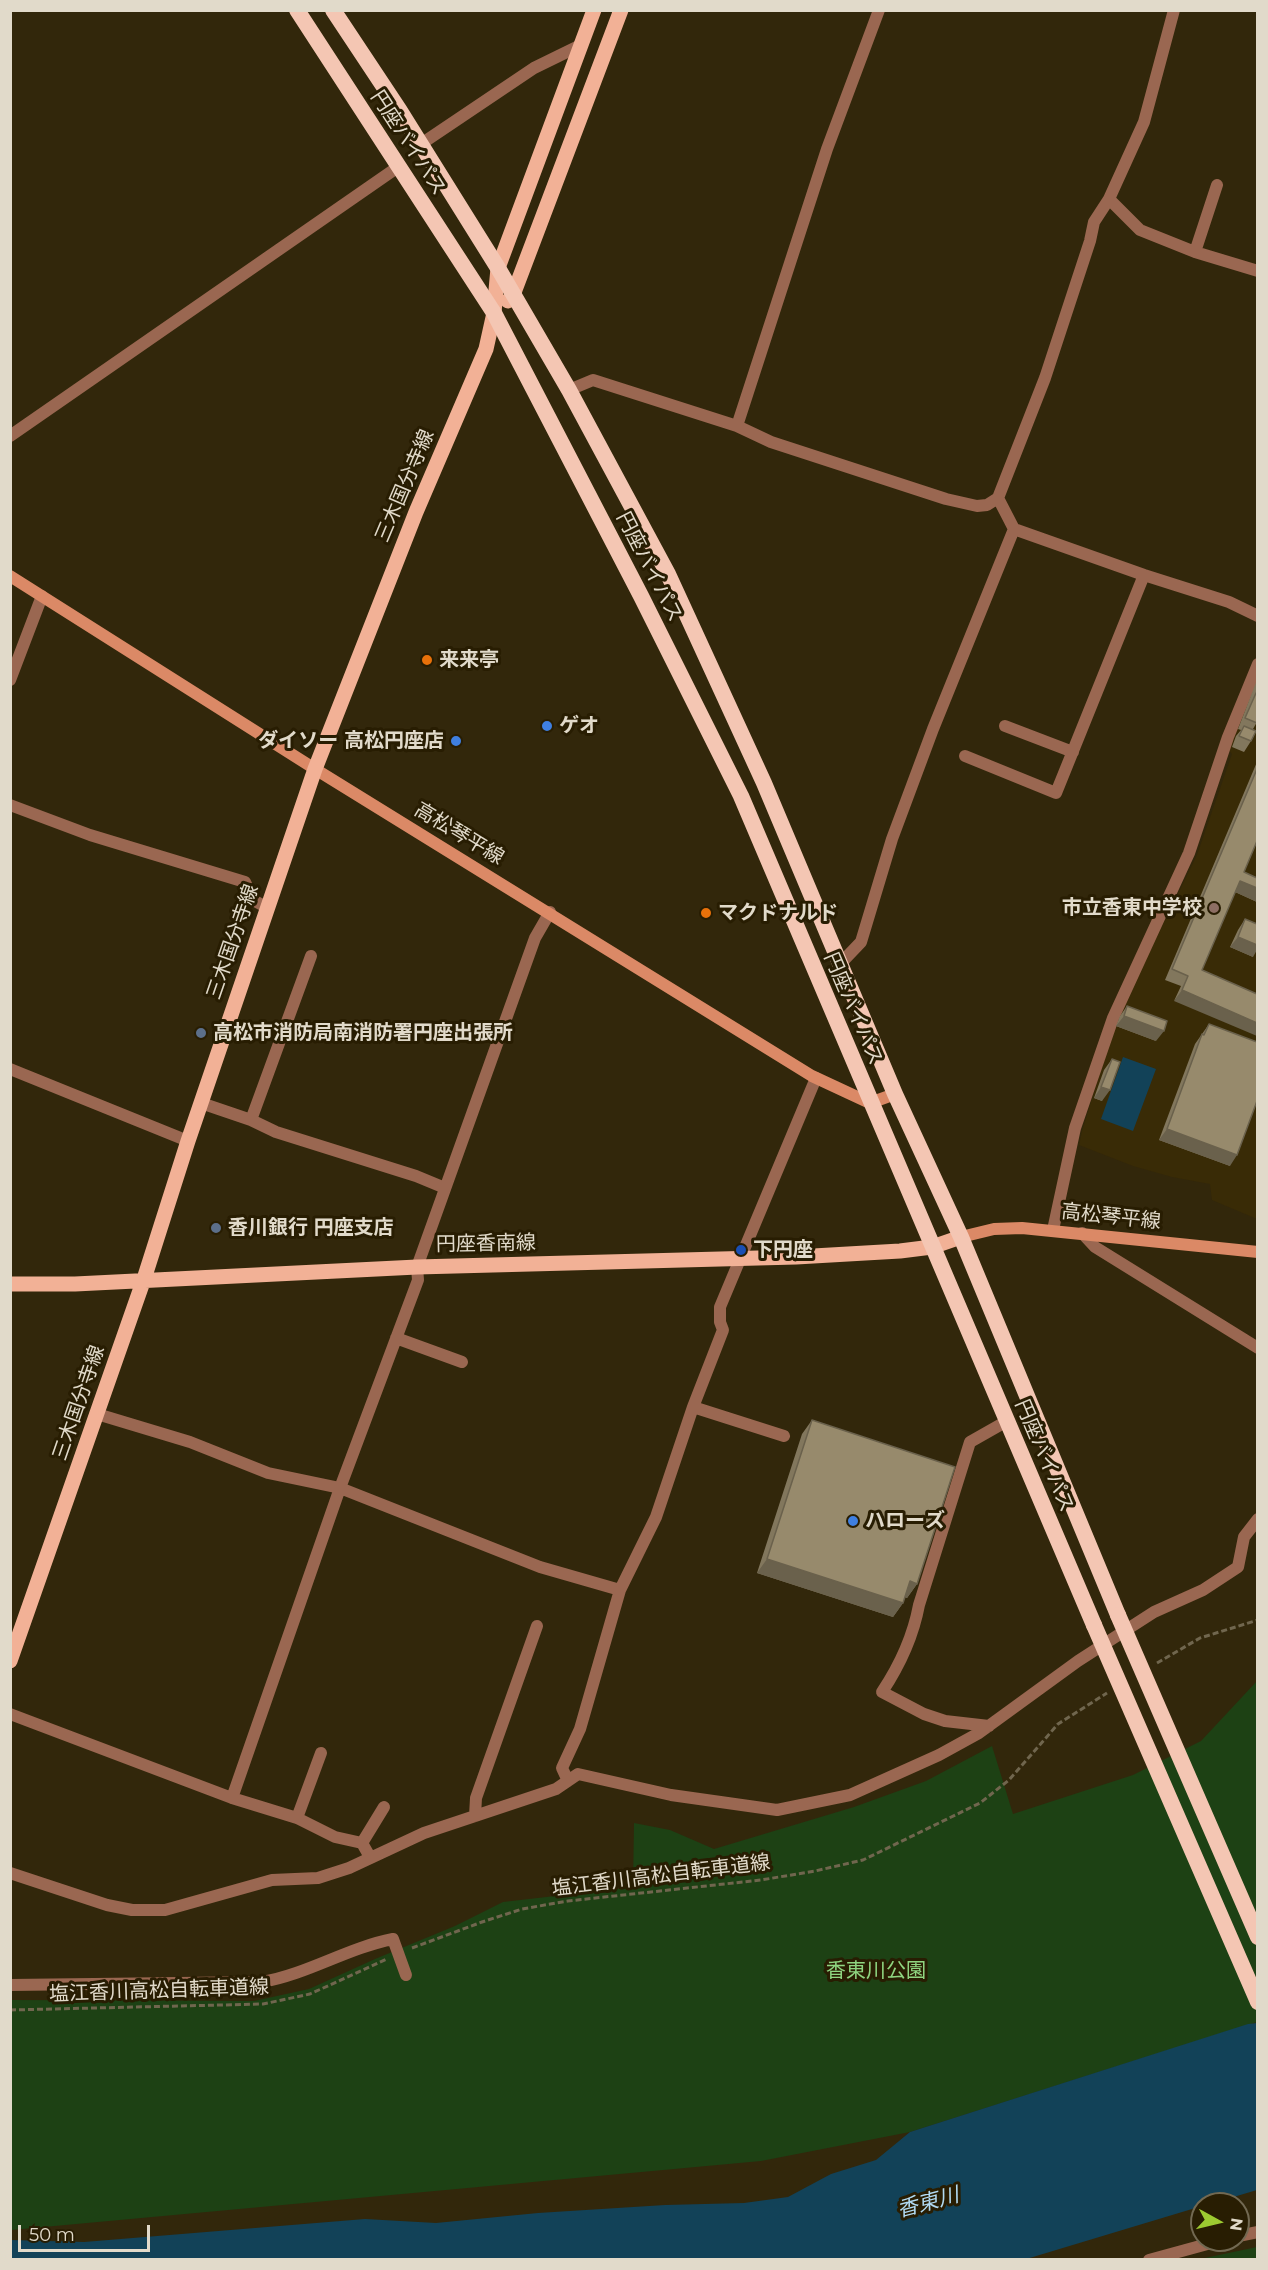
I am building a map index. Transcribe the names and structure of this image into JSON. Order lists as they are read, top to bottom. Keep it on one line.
{"streets":{"highway":["円座バイパス"],"main road":["三木国分寺線","高松琴平線","円座香南線"],"path":["塩江香川高松自転車道線"]},"crossings":[["円座バイパス","三木国分寺線"],["円座バイパス","高松琴平線"],["円座バイパス","円座香南線"],["三木国分寺線","高松琴平線"],["三木国分寺線","円座香南線"],["高松琴平線","円座香南線"]],"water":["香東川"],"parks":["香東川公園"],"places":["来来亭","ゲオ","ダイソー 高松円座店","市立香東中学校","マクドナルド","高松市消防局南消防署円座出張所","香川銀行 円座支店","下円座","ハローズ"],"scale_bar":"50 m","north":"right"}
